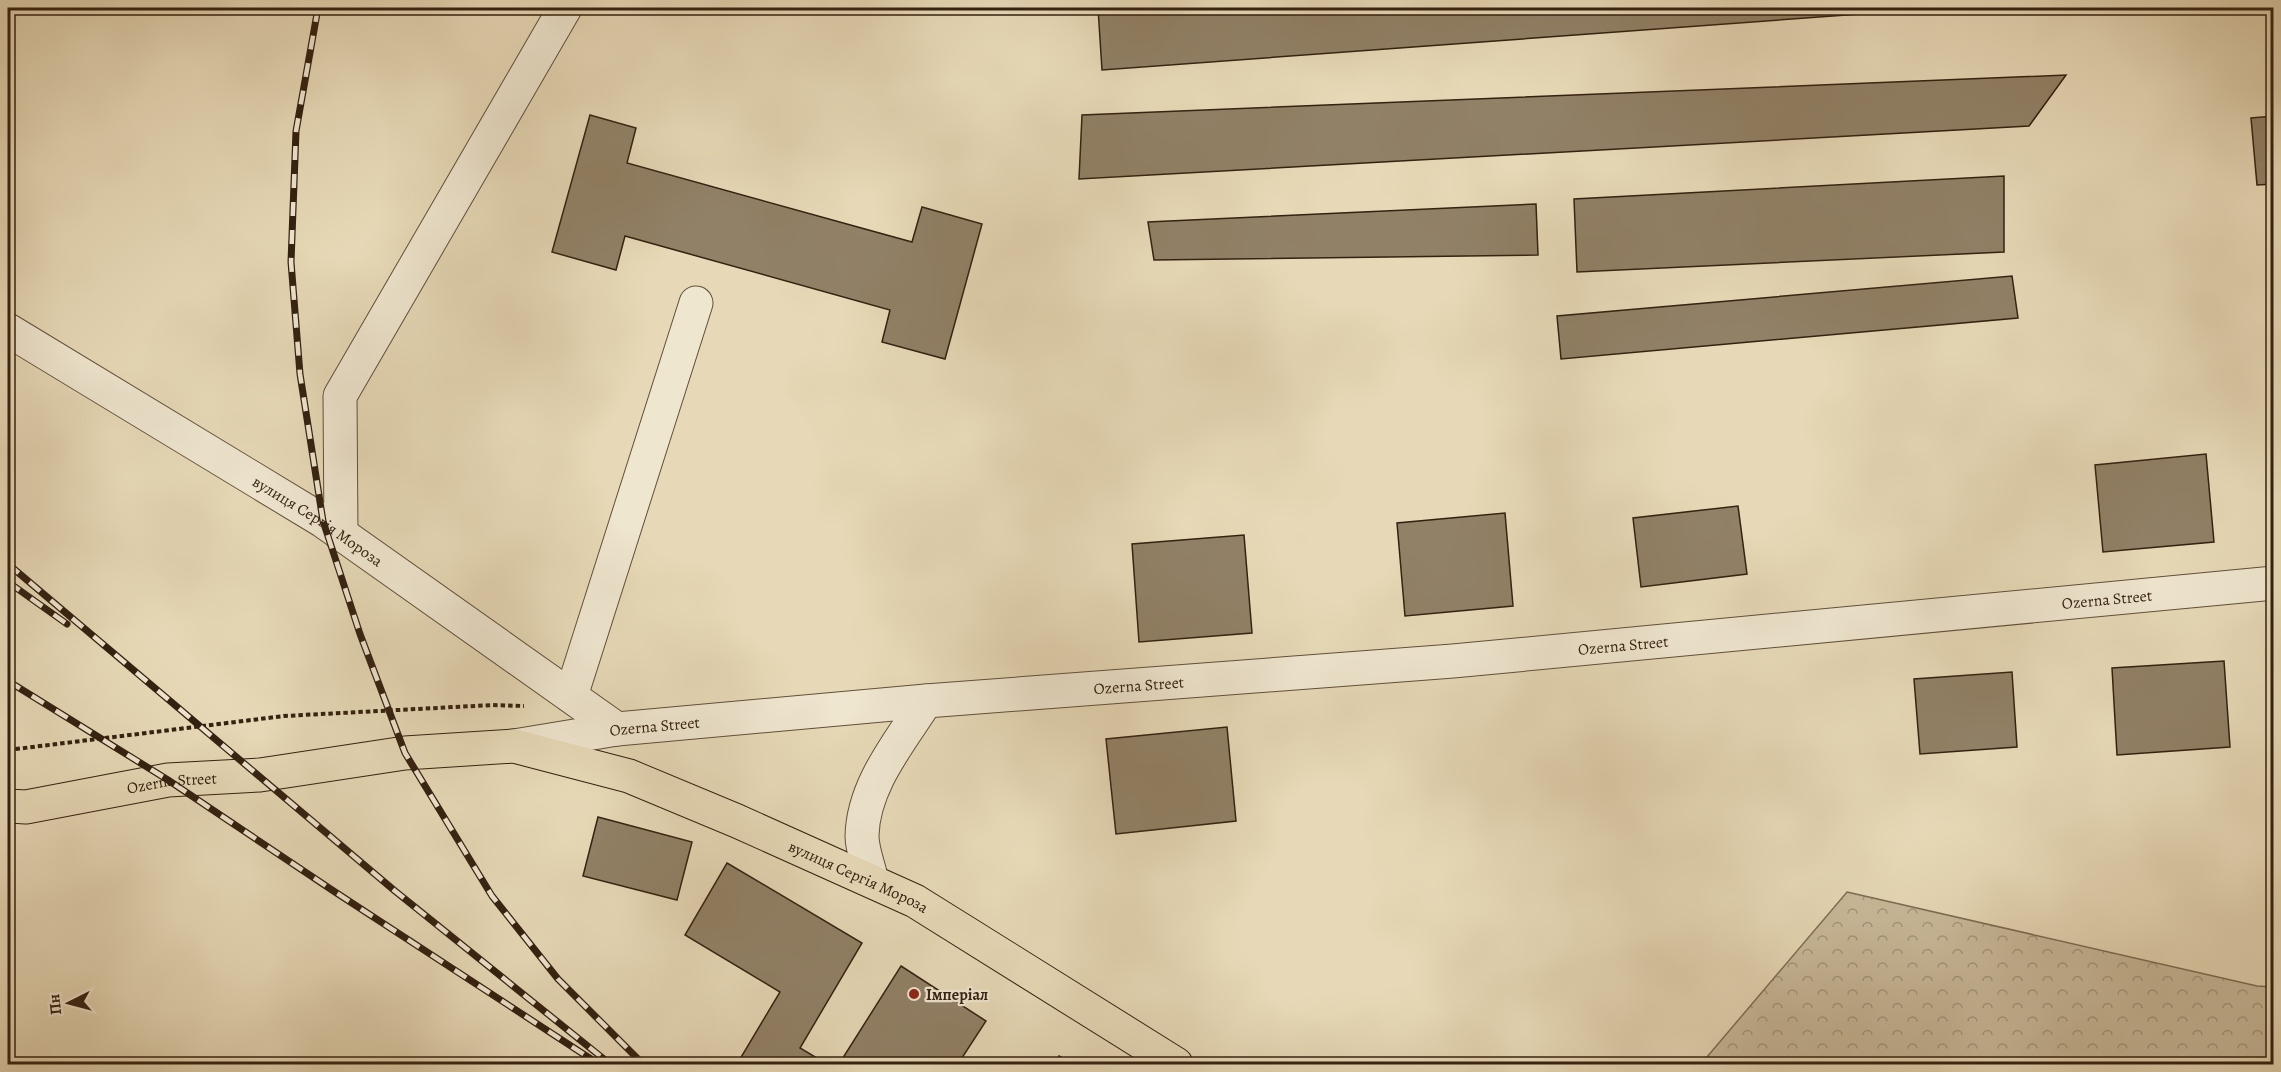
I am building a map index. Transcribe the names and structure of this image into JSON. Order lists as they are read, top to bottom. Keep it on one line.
{"streets":{"main road":["вулиця Сергія Мороза","Ozerna Street"]},"crossings":[["вулиця Сергія Мороза","Ozerna Street"]],"places":["Імперіал"],"north":"left"}
